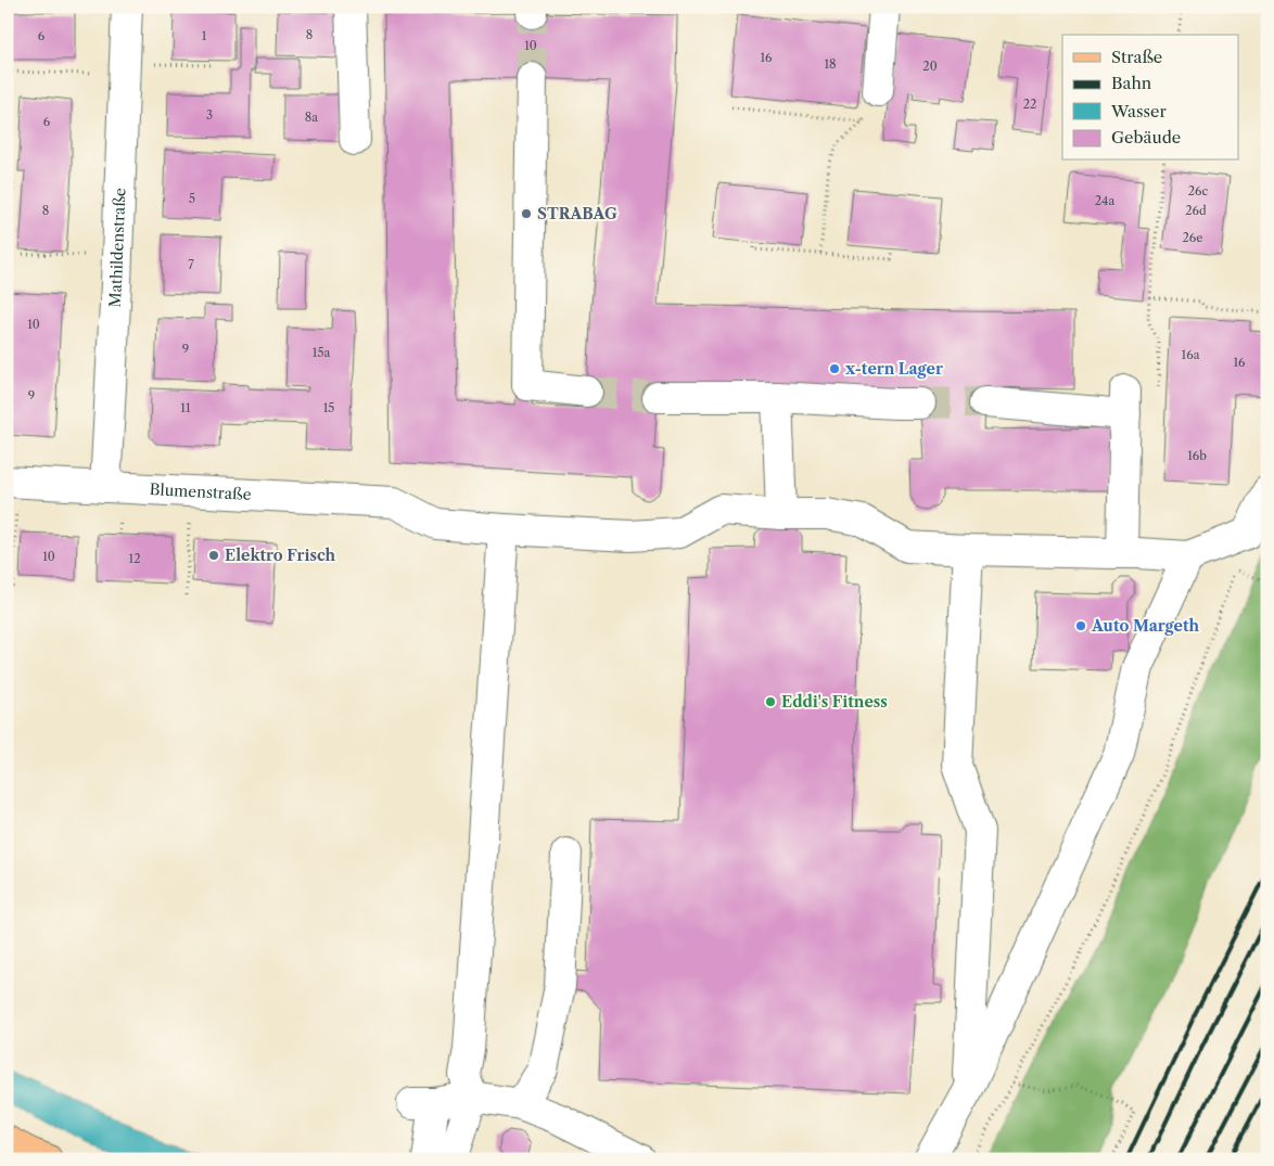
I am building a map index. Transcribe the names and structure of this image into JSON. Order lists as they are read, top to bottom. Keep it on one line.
{"streets":{"street":["Mathildenstraße","Blumenstraße"]},"crossings":[["Mathildenstraße","Blumenstraße"]],"places":["STRABAG","x-tern Lager","Elektro Frisch","Auto Margeth","Eddi's Fitness"],"house_numbers":["8","6","1","10","16","18","20","22","3","8a","6","26c","5","24a","8","26d","26e","7","10","9","15a","16a","16","9","11","15","16b","10","12"],"legend":["Straße","Bahn","Wasser","Gebäude"]}
